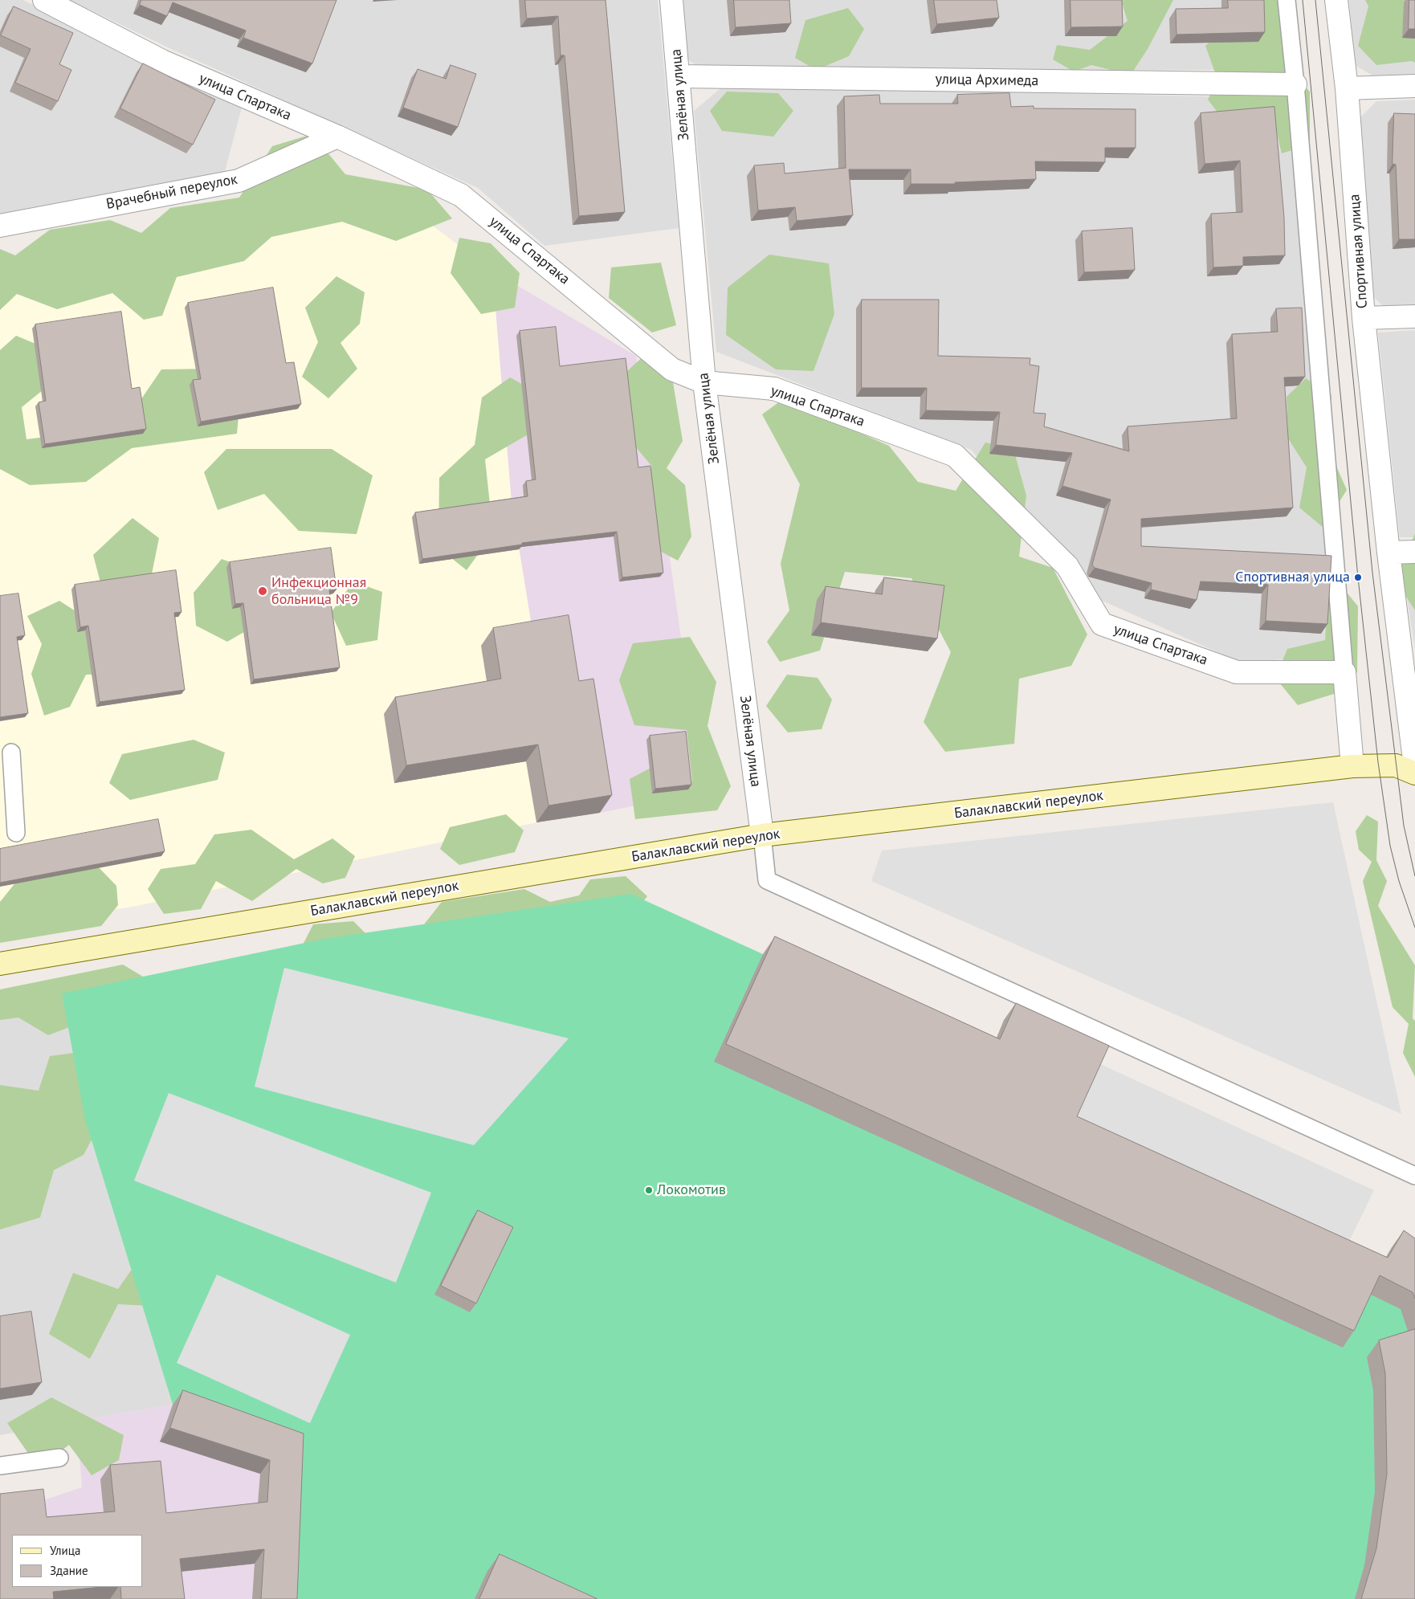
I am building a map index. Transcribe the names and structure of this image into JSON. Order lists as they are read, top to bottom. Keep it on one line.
{"streets":{"street":["улица Архимеда","Зелёная улица","улица Спартака","Врачебный переулок","Спортивная улица","Балаклавский переулок"]},"crossings":[["улица Архимеда","Зелёная улица"],["Зелёная улица","улица Спартака"],["Зелёная улица","Балаклавский переулок"],["улица Спартака","Врачебный переулок"]],"places":["Спортивная улица","Инфекционная больница №9","Локомотив"],"legend":["Улица","Здание"]}
